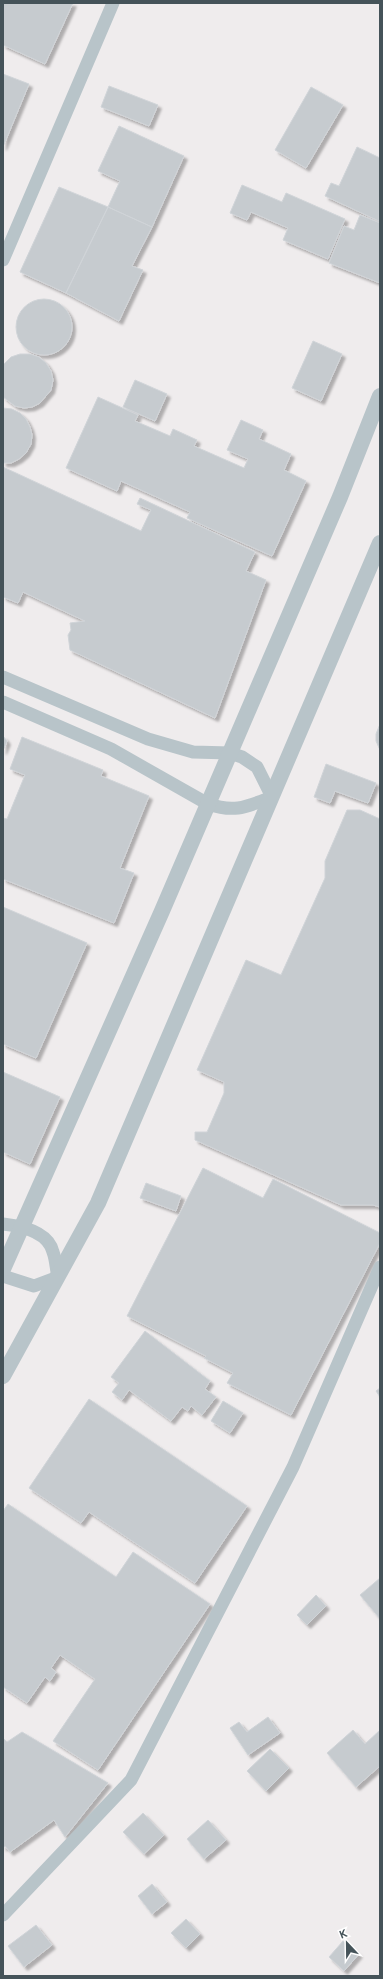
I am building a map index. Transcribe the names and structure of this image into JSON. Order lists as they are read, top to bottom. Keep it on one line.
{"north":"top"}
